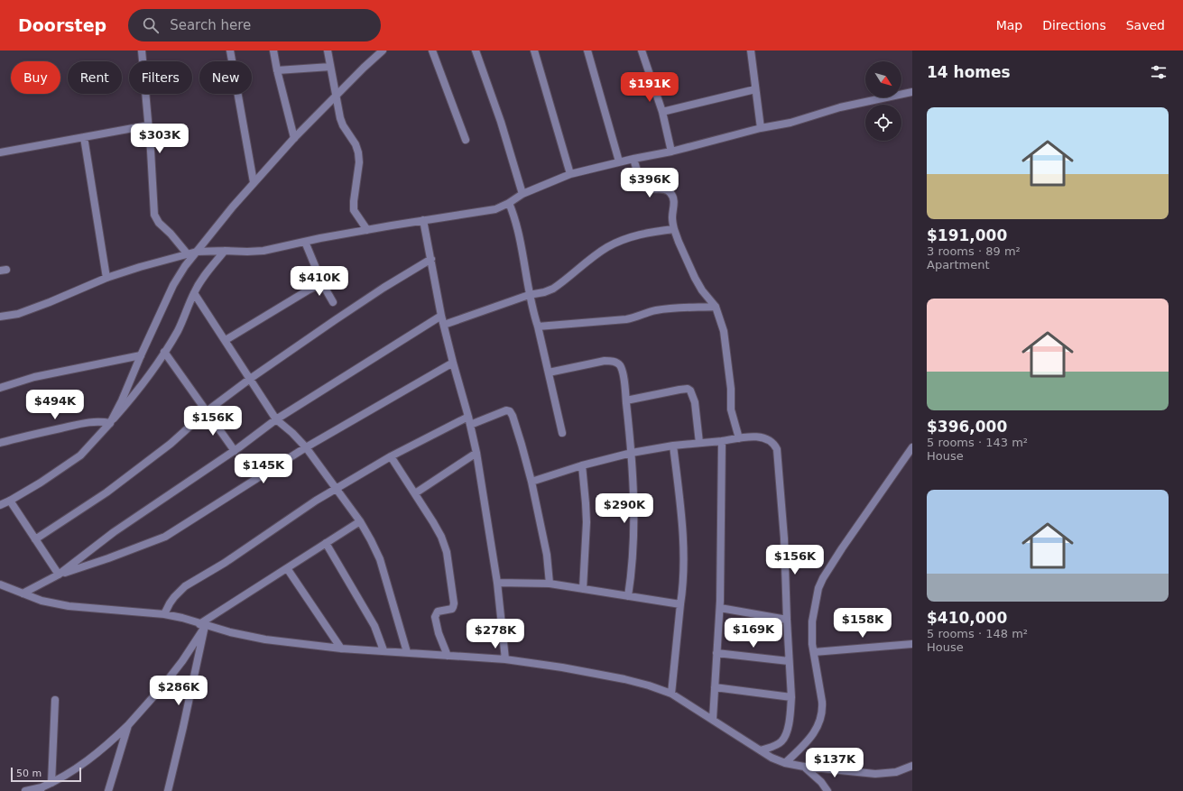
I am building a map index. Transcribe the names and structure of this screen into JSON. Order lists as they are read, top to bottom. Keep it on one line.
{"scale_bar":"50 m","north":"bottom right","page":{"header":"Doorstep","search":"Search here","nav":["Map","Directions","Saved"],"heading":"14 homes","chip":["Buy","Rent","Filters","New"],"price":["$191K","$303K","$396K","$410K","$494K","$156K","$145K","$290K","$156K","$158K","$169K","$278K","$286K","$137K"],"list":[{"name":"$191,000","note":"3 rooms · 89 m² · Apartment"},{"name":"$396,000","note":"5 rooms · 143 m² · House"},{"name":"$410,000","note":"5 rooms · 148 m² · House"}],"scale":"50 m"}}
